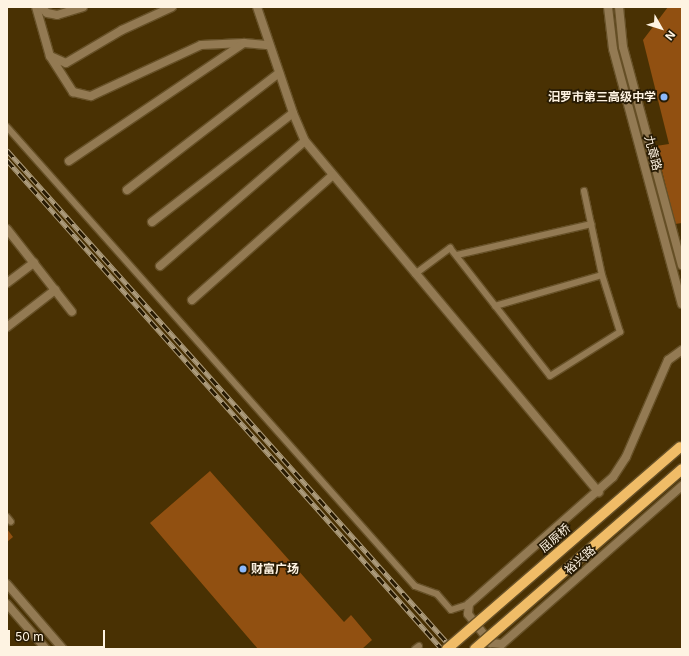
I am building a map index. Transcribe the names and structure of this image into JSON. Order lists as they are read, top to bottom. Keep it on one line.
{"streets":{"main road":["屈原桥"],"street":["九章路","裕兴路"]},"places":["汨罗市第三高级中学","财富广场"],"scale_bar":"50 m","north":"bottom right"}
